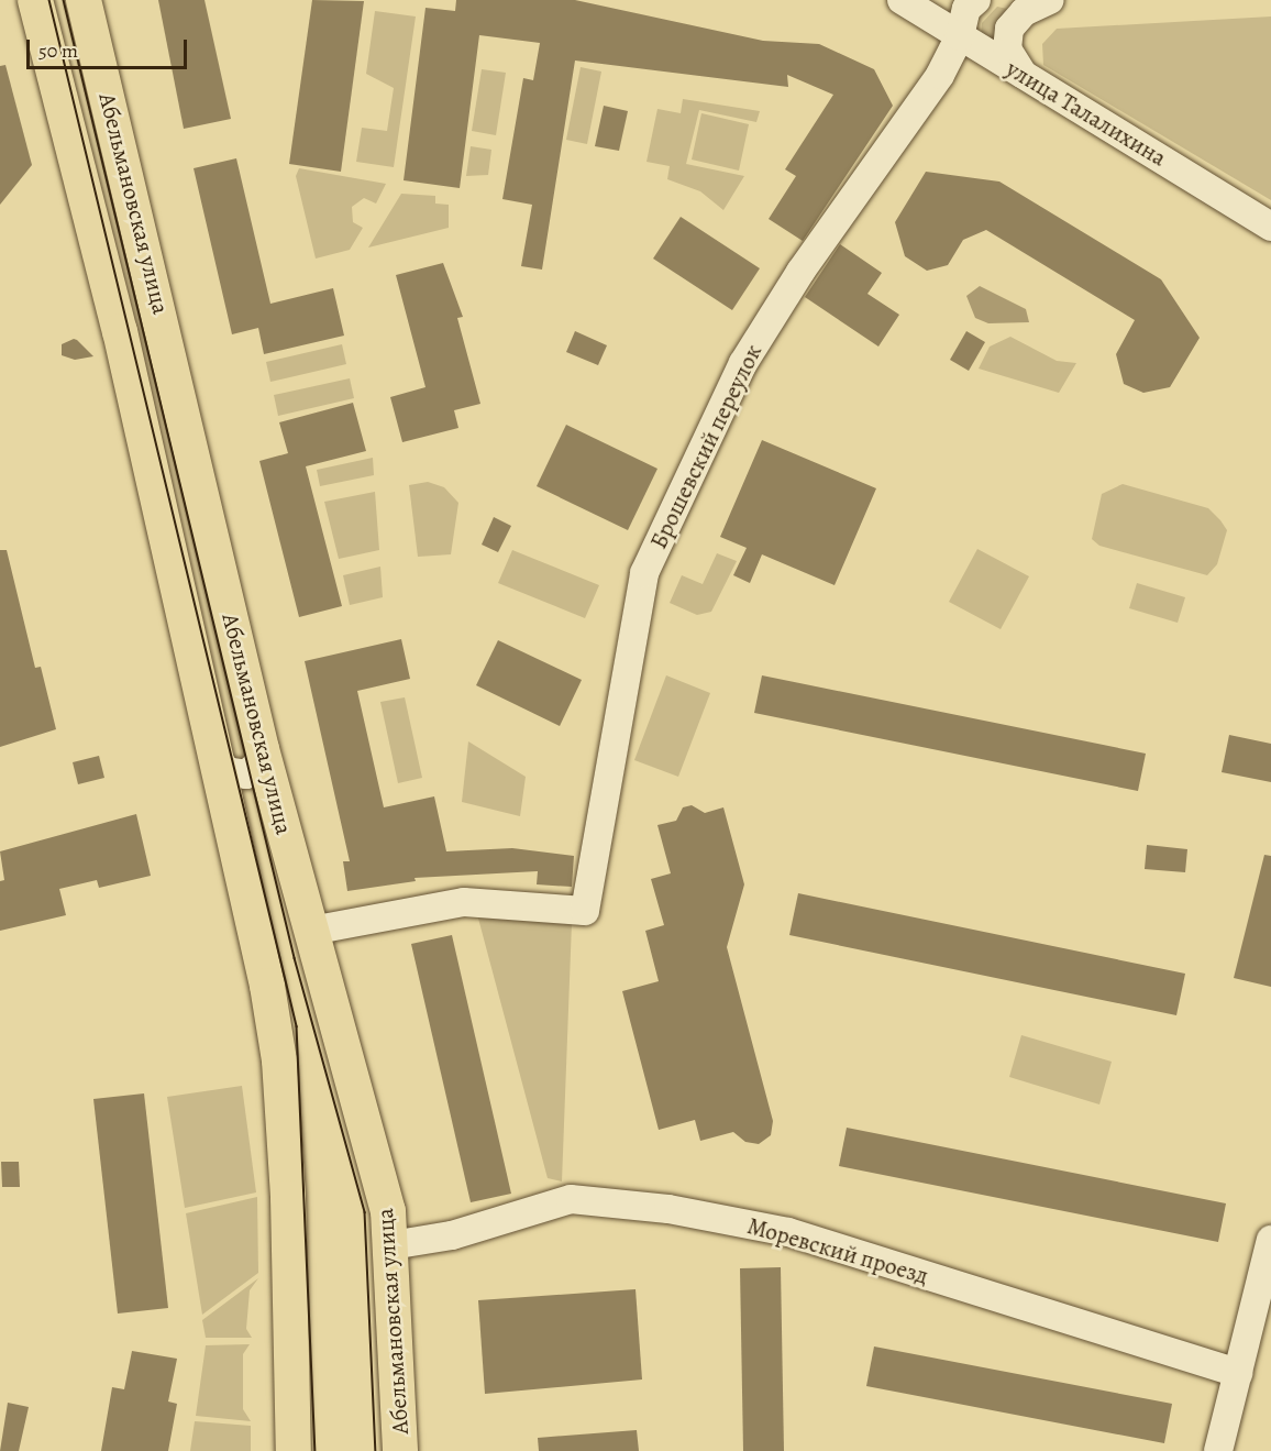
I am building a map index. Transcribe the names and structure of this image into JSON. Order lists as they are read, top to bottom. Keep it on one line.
{"streets":{"main road":["Абельмановская улица"],"street":["улица Талалихина","Брошевский переулок","Моревский проезд"]},"crossings":[["улица Талалихина","Брошевский переулок"],["Абельмановская улица","Брошевский переулок"],["Абельмановская улица","Моревский проезд"]],"scale_bar":"50 m"}
